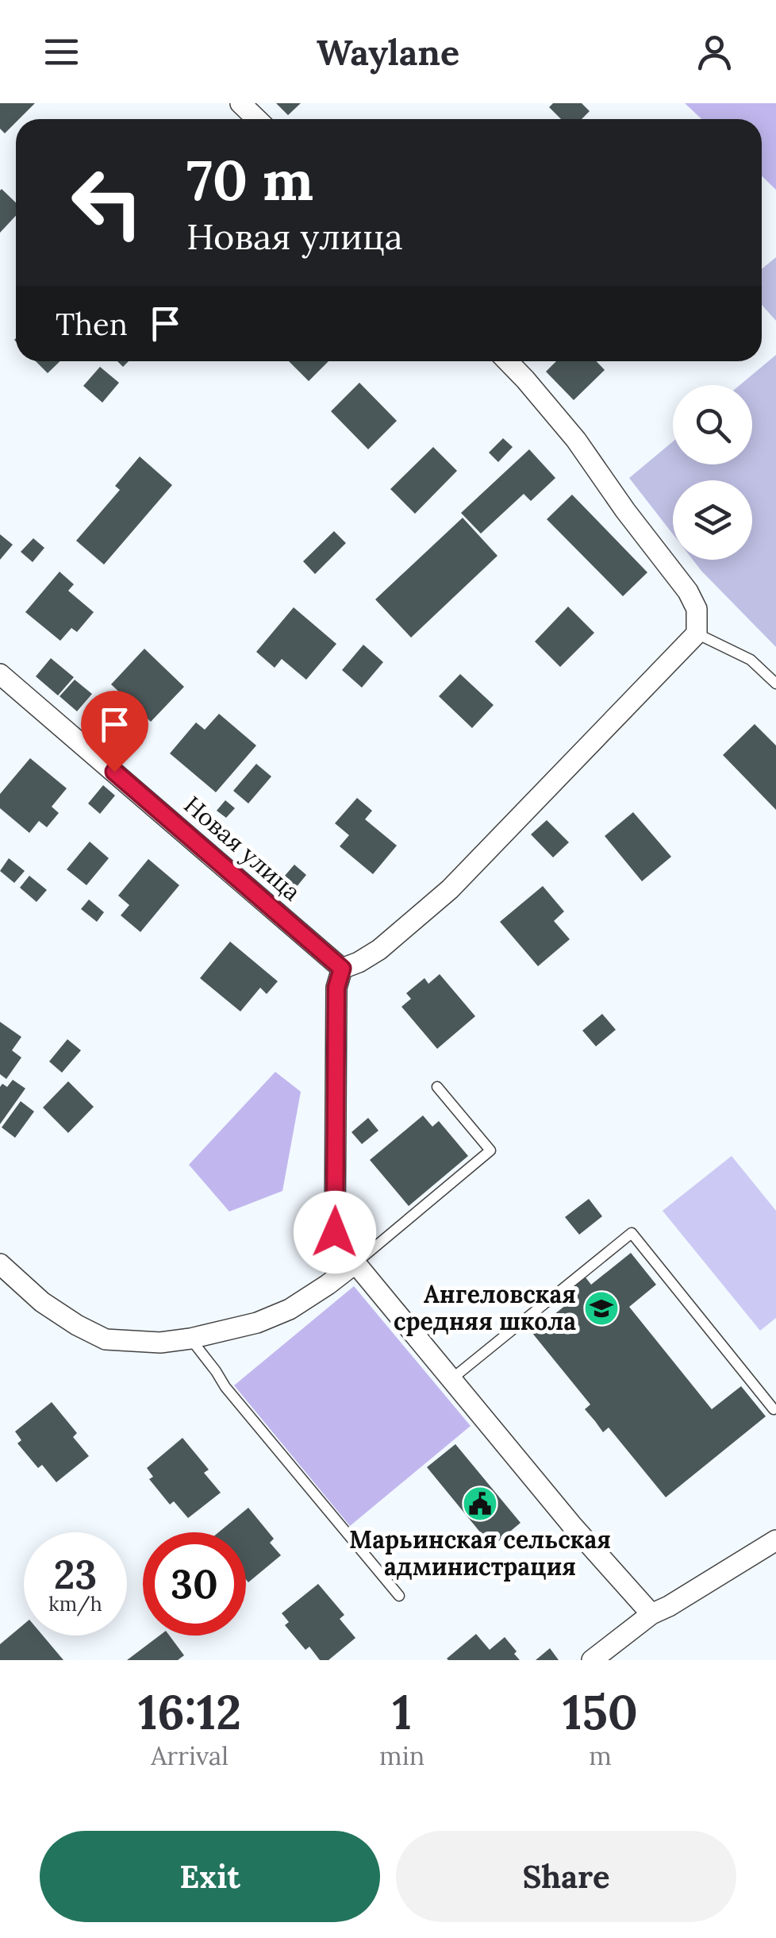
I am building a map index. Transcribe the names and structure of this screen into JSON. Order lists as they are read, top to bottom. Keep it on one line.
{"streets":{"street":["Новая улица"]},"places":{"school or university":["Ангеловская средняя школа"],"public building":["Марьинская сельская администрация"]},"page":{"header":"Waylane","turn":["70 m","Новая улица"],"then":"Then","speed":"23 km/h","limit":"30","eta":["16:12","Arrival","1","min","150","m"],"buttons":["Exit","Share"]}}
